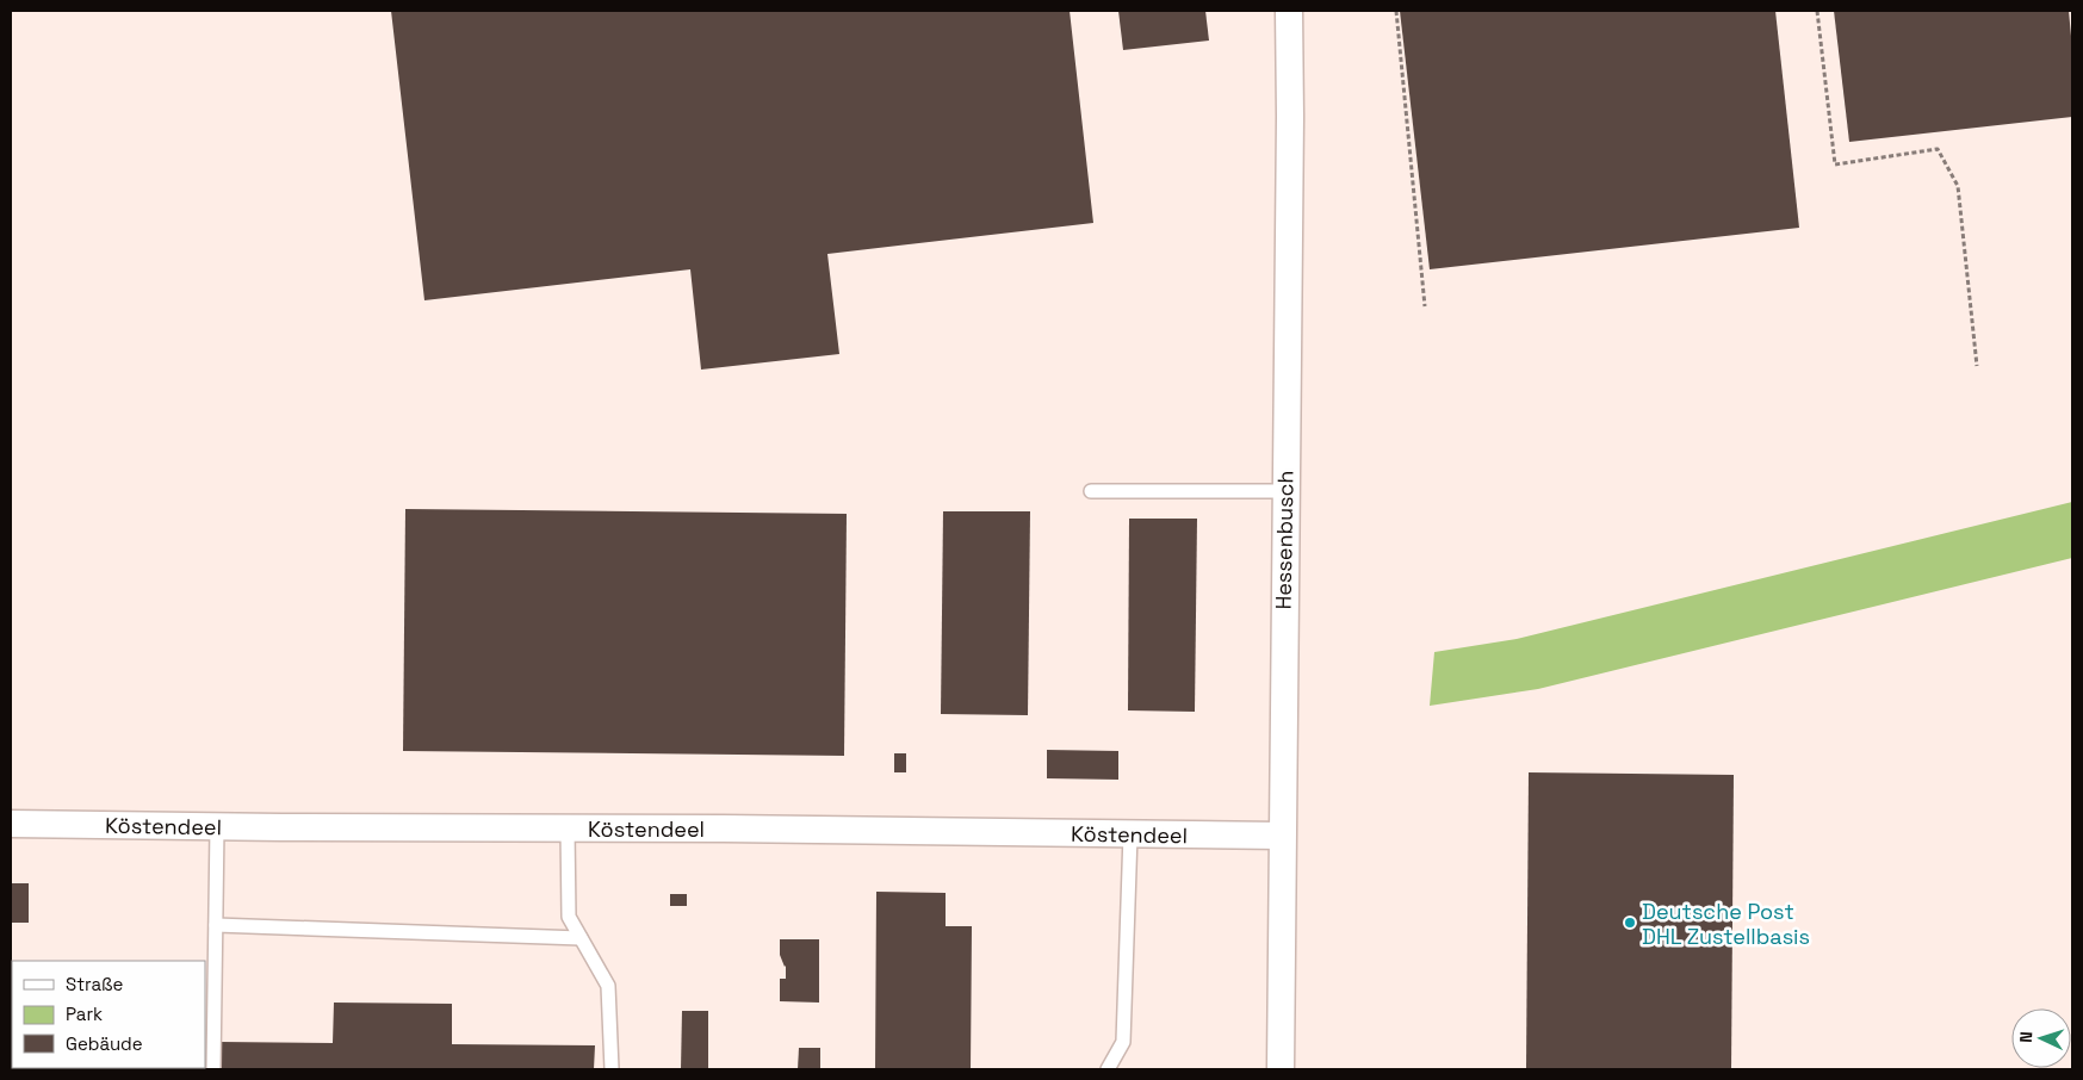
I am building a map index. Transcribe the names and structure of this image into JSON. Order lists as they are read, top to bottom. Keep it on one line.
{"streets":{"street":["Hessenbusch","Köstendeel"]},"crossings":[["Hessenbusch","Köstendeel"]],"places":["Deutsche Post DHL Zustellbasis"],"legend":["Straße","Park","Gebäude"],"north":"left"}
